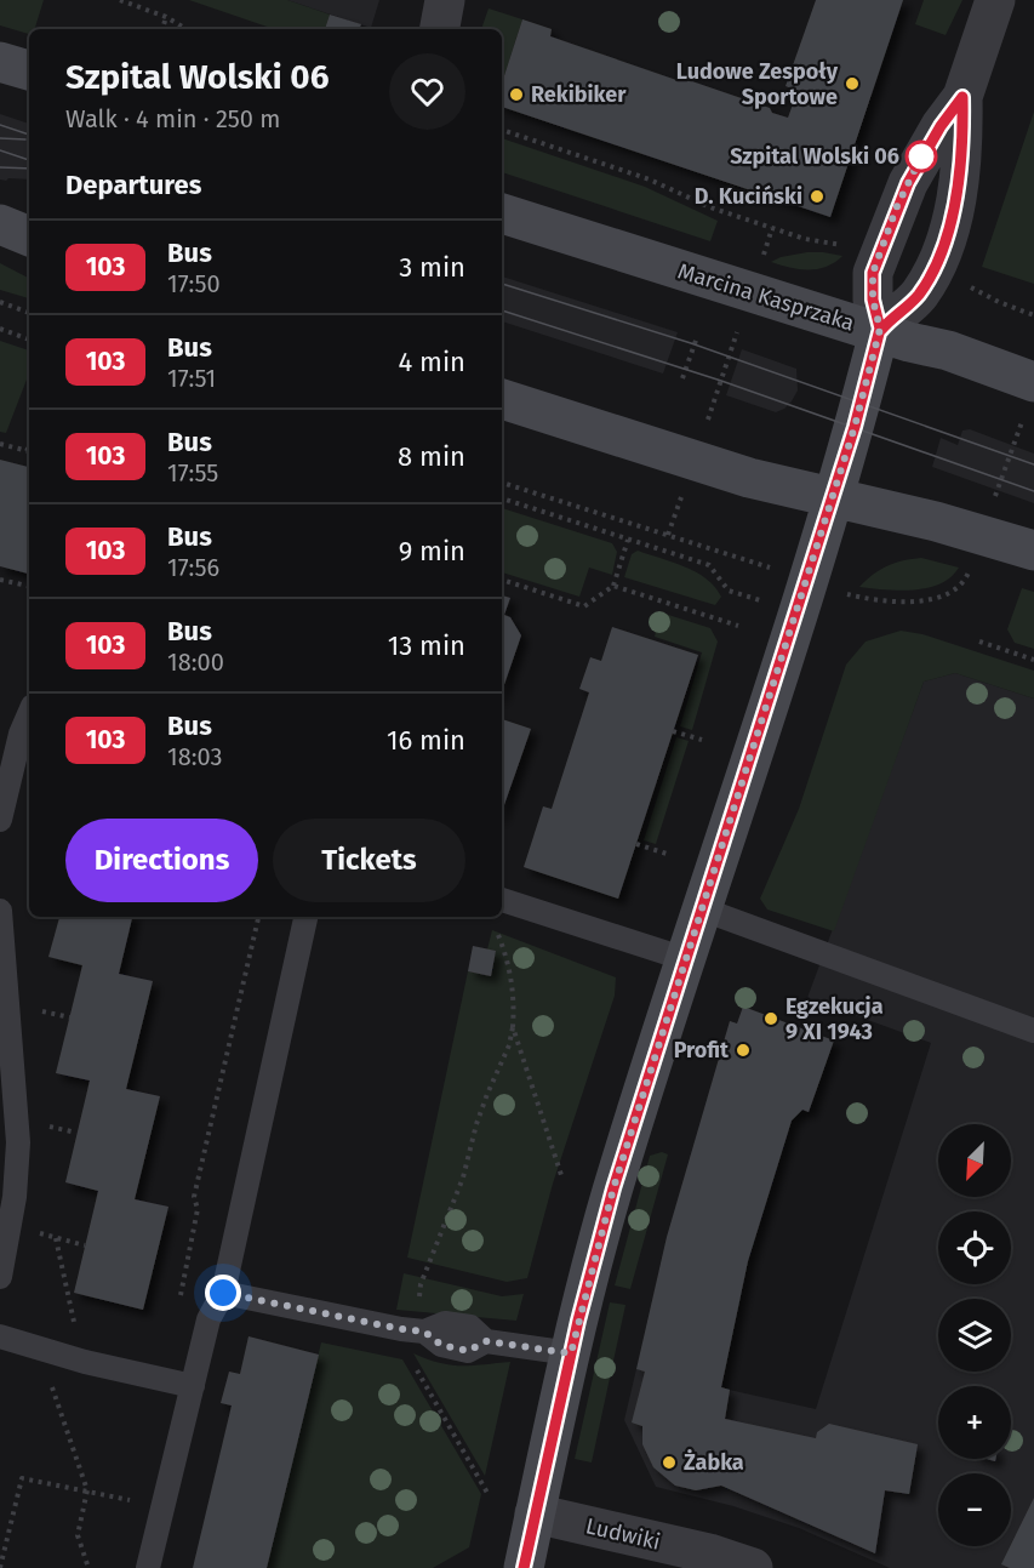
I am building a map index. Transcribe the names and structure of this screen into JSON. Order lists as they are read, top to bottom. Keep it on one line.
{"streets":{"street":["Marcina Kasprzaka","Ludwiki"]},"places":["Ludowe Zespoły Sportowe","Rekibiker","Szpital Wolski 06","D. Kuciński","Egzekucja 9 XI 1943","Profit","Żabka"],"lines":["bus line 103"],"north":"bottom left","page":{"heading":[["Szpital Wolski 06","Walk · 4 min · 250 m"],"Departures"],"list":[{"mark":"103","name":"Bus","note":"17:50","value":"3 min"},{"mark":"103","name":"Bus","note":"17:51","value":"4 min"},{"mark":"103","name":"Bus","note":"17:55","value":"8 min"},{"mark":"103","name":"Bus","note":"17:56","value":"9 min"},{"mark":"103","name":"Bus","note":"18:00","value":"13 min"},{"mark":"103","name":"Bus","note":"18:03","value":"16 min"}],"buttons":["Directions","Tickets"],"map_buttons":["+","−"]}}
